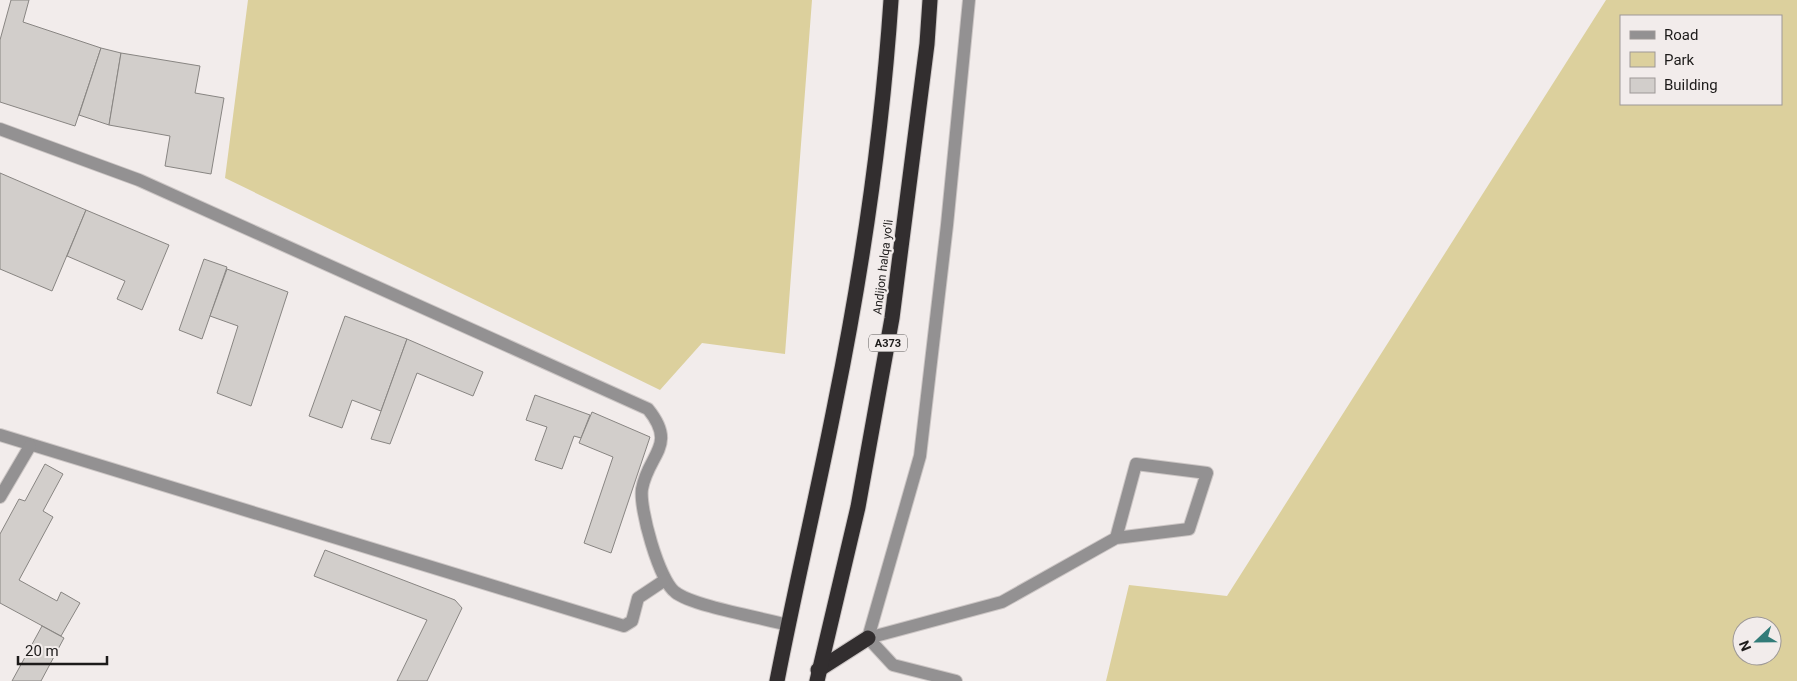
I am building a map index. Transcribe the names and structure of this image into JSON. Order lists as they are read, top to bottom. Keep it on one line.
{"streets":{"highway":["Andijon halqa yo‘li","A373"]},"legend":["Road","Park","Building"],"scale_bar":"20 m","north":"left"}
